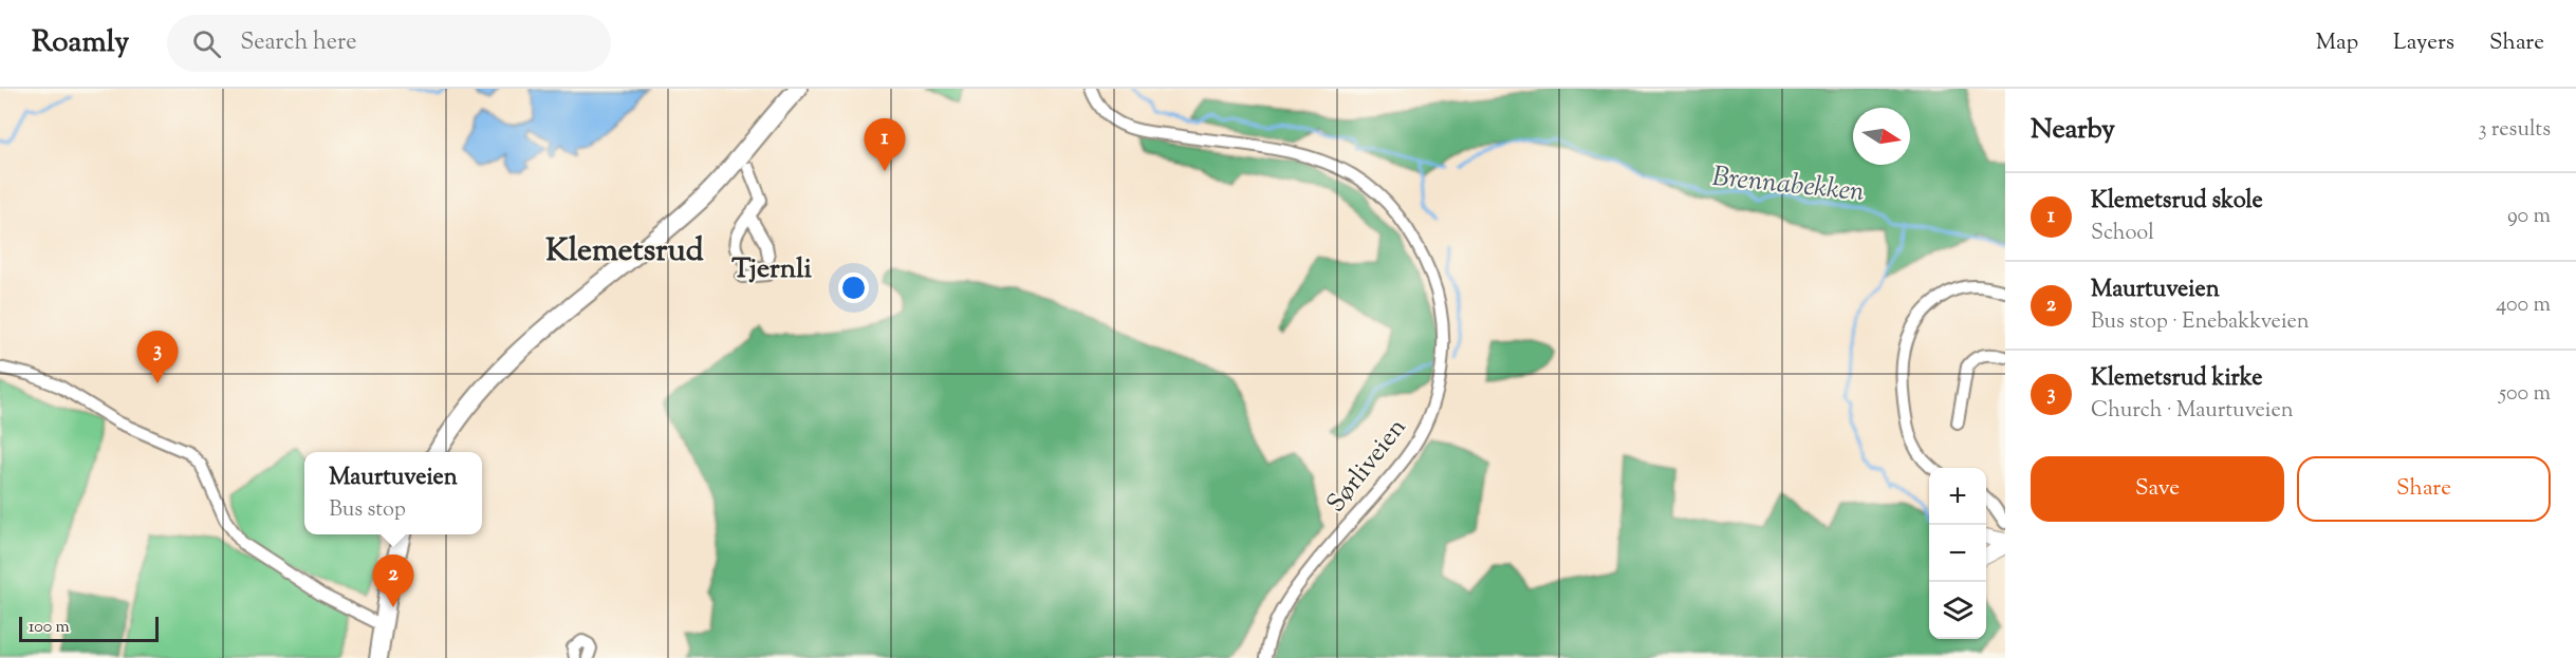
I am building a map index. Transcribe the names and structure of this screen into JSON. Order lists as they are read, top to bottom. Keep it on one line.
{"streets":{"street":["Sørliveien"]},"districts":["Klemetsrud","Tjernli"],"water":["Brennabekken"],"scale_bar":"100 m","north":"right","page":{"header":"Roamly","search":"Search here","nav":["Map","Layers","Share"],"heading":["Nearby","3 results"],"pins":["1","3","2"],"list":[{"mark":"1","name":"Klemetsrud skole","note":"School","value":"90 m"},{"mark":"2","name":"Maurtuveien","note":"Bus stop · Enebakkveien","value":"400 m"},{"mark":"3","name":"Klemetsrud kirke","note":"Church · Maurtuveien","value":"500 m"}],"buttons":["Save","Share"],"popup":["Maurtuveien","Bus stop"],"map_buttons":["+","−"],"scale":"100 m"}}
